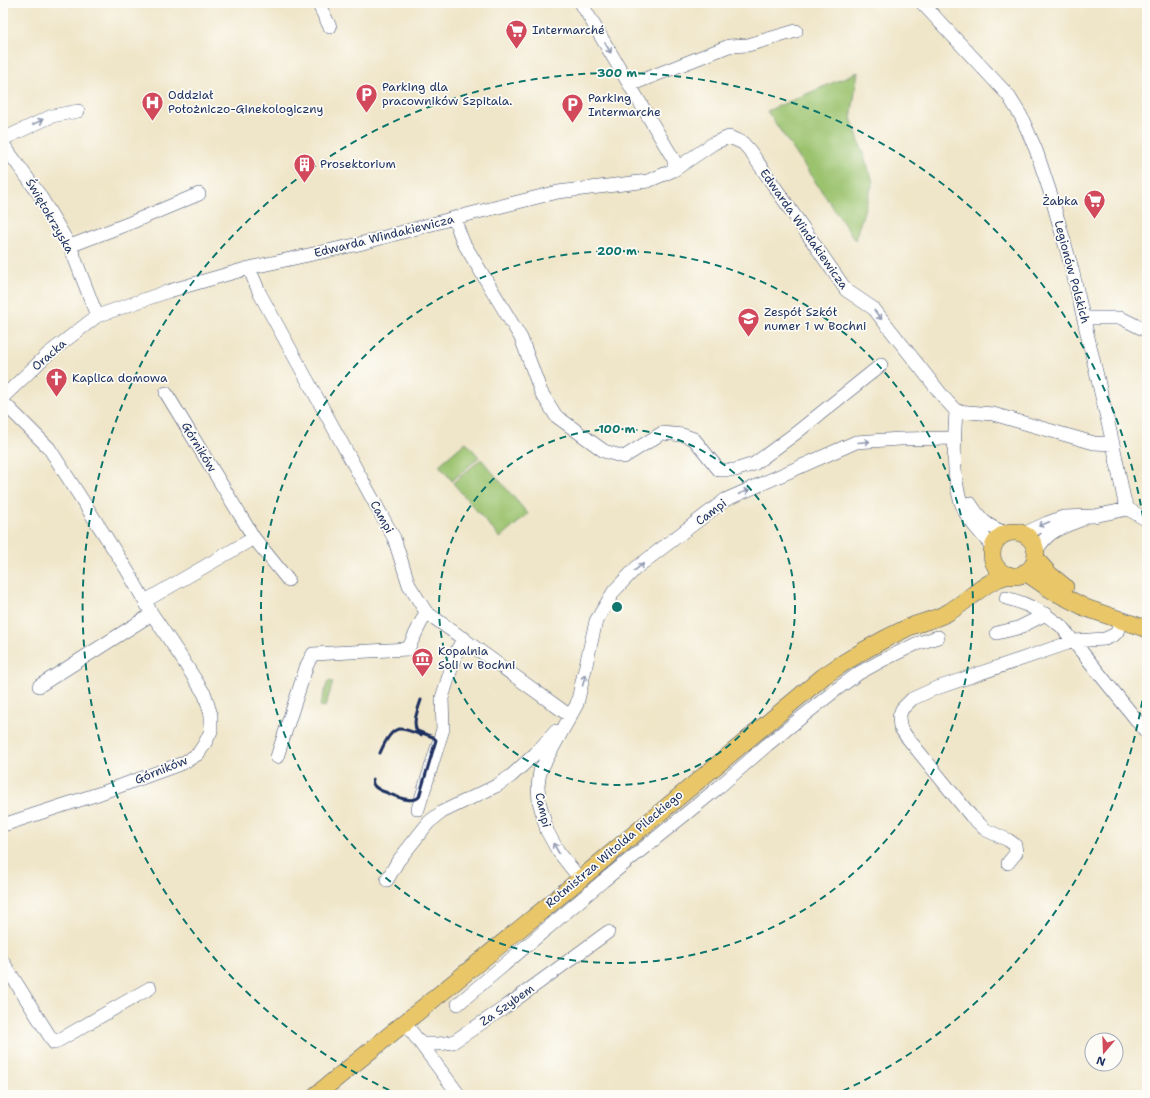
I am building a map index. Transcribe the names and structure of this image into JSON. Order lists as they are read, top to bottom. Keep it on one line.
{"streets":{"main road":["Rotmistrza Witolda Pileckiego"],"street":["Świętokrzyska","Edwarda Windakiewicza","Legionów Polskich","Oracka","Górników","Campi","Za Szybem"]},"crossings":[["Świętokrzyska","Edwarda Windakiewicza"],["Świętokrzyska","Oracka"],["Edwarda Windakiewicza","Oracka"],["Edwarda Windakiewicza","Campi"],["Campi","Rotmistrza Witolda Pileckiego"]],"one_way":["Edwarda Windakiewicza","Campi"],"places":{"supermarket":["Intermarché","Żabka"],"parking":["Parking dla pracowników Szpitala.","Parking Intermarche"],"hospital":["Oddział Położniczo-Ginekologiczny"],"building":["Prosektorium"],"school or university":["Zespół Szkół numer 1 w Bochni"],"church":["Kaplica domowa"],"museum":["Kopalnia Soli w Bochni"]},"north":"bottom","rings":["300 m","200 m","100 m"]}
